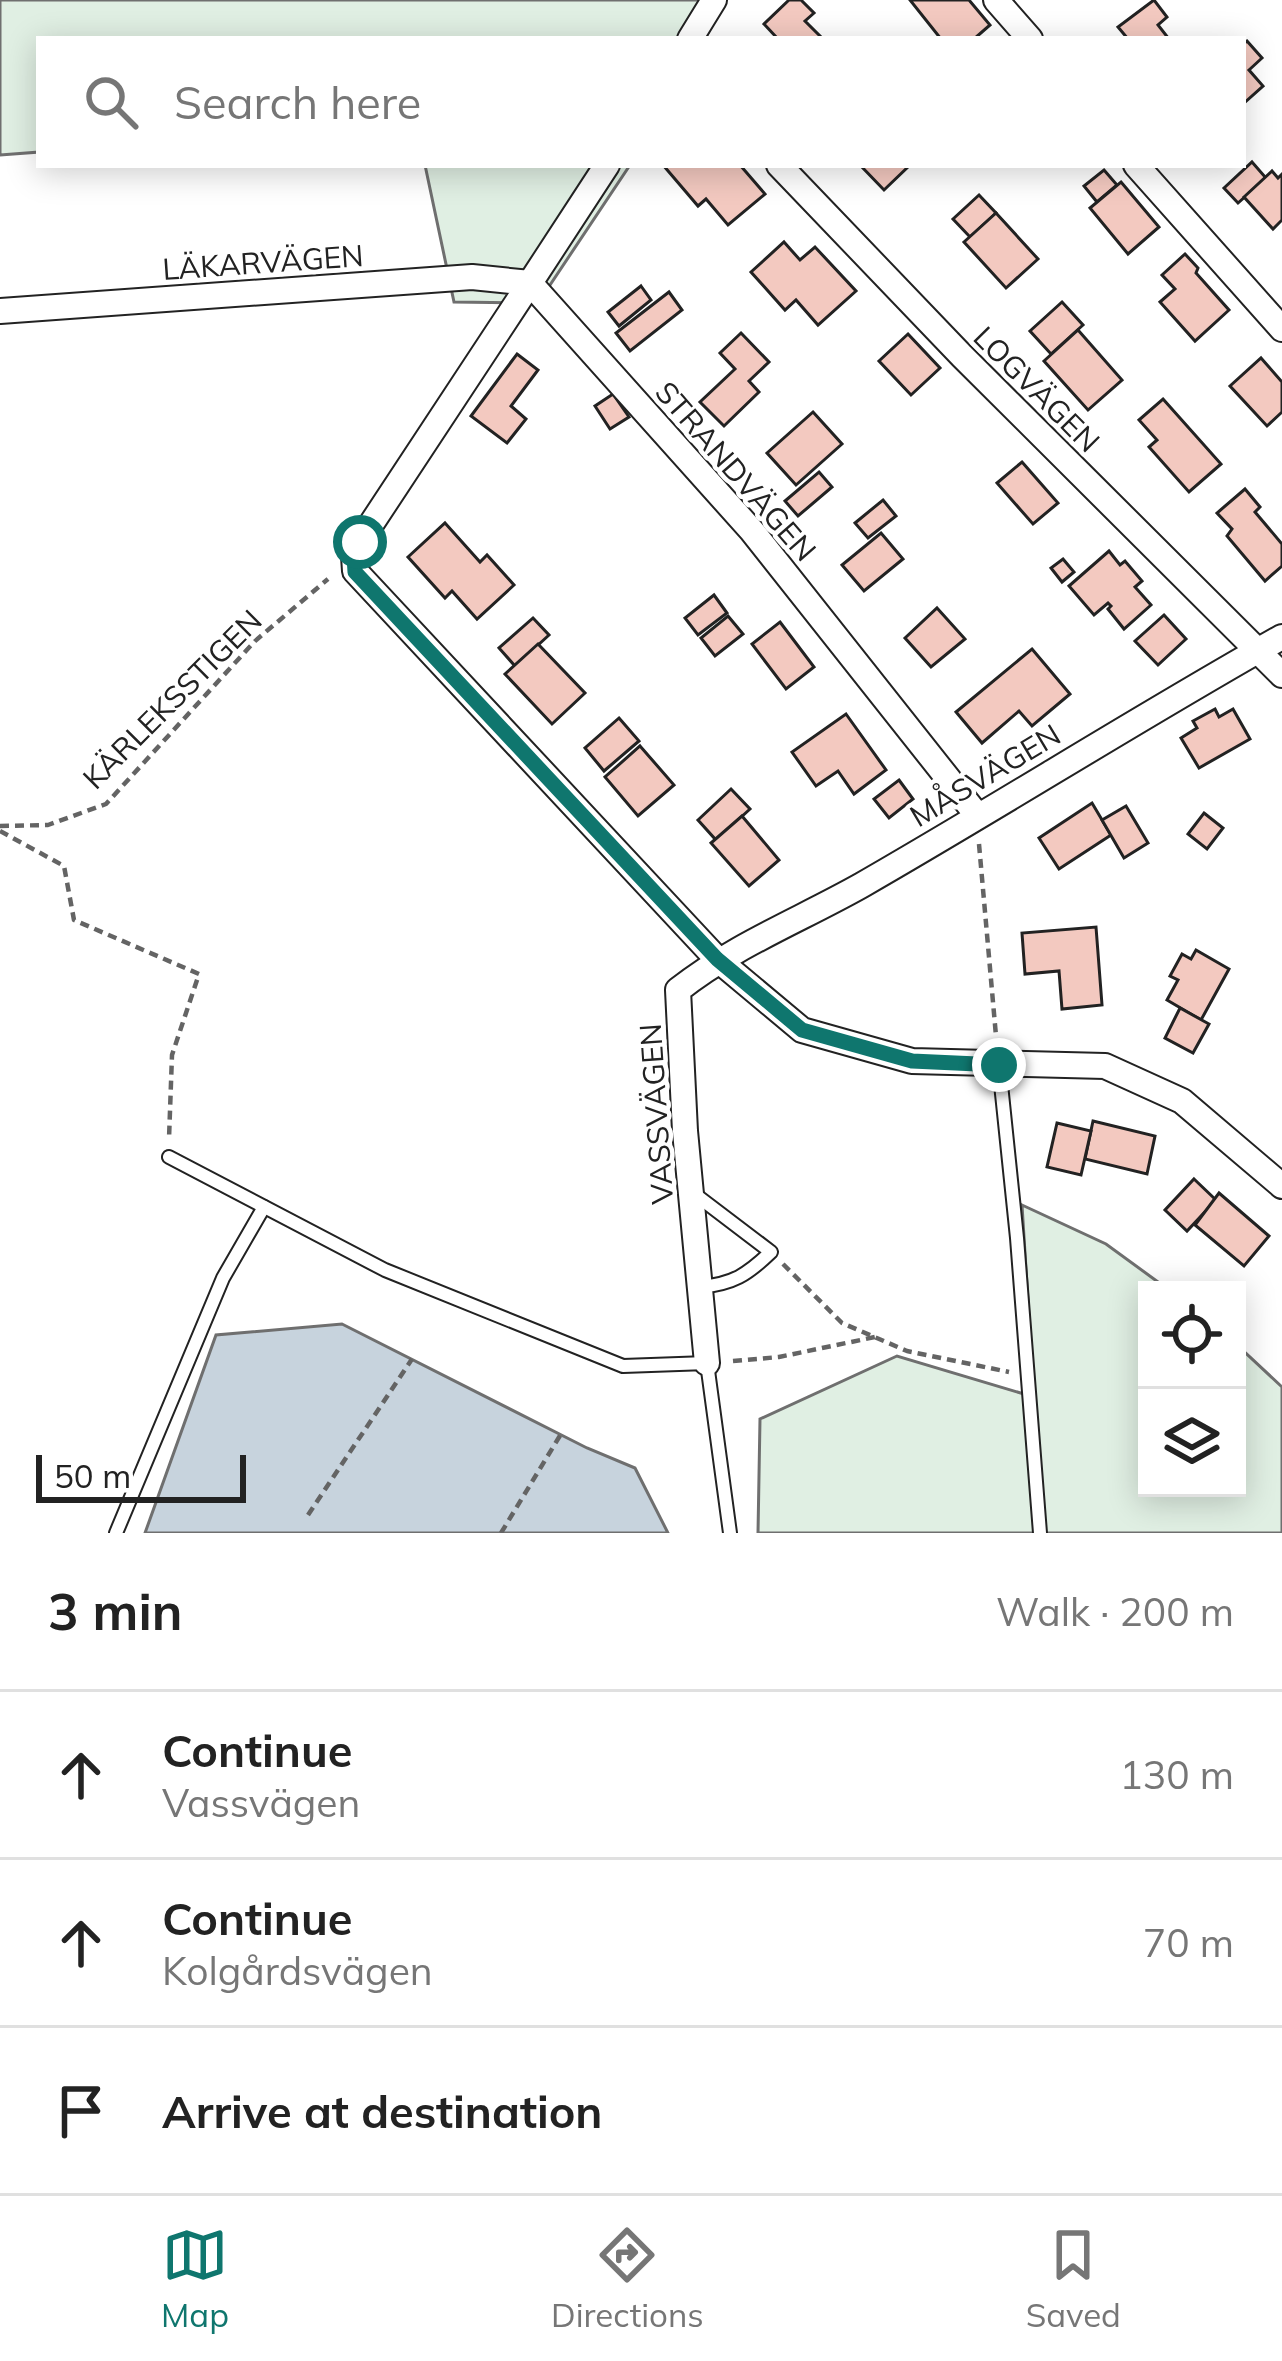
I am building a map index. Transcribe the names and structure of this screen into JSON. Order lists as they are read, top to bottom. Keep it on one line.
{"streets":{"street":["LÄKARVÄGEN","LOGVÄGEN","STRANDVÄGEN","MÅSVÄGEN","VASSVÄGEN"],"path":["KÄRLEKSSTIGEN"]},"crossings":[["LÄKARVÄGEN","STRANDVÄGEN"],["LOGVÄGEN","MÅSVÄGEN"],["STRANDVÄGEN","MÅSVÄGEN"],["MÅSVÄGEN","VASSVÄGEN"]],"scale_bar":"50 m","page":{"search":"Search here","scale":"50 m","heading":["3 min","Walk · 200 m"],"list":[["Continue","Vassvägen","130 m"],["Continue","Kolgårdsvägen","70 m"],"Arrive at destination"],"nav":["Map","Directions","Saved"]}}
